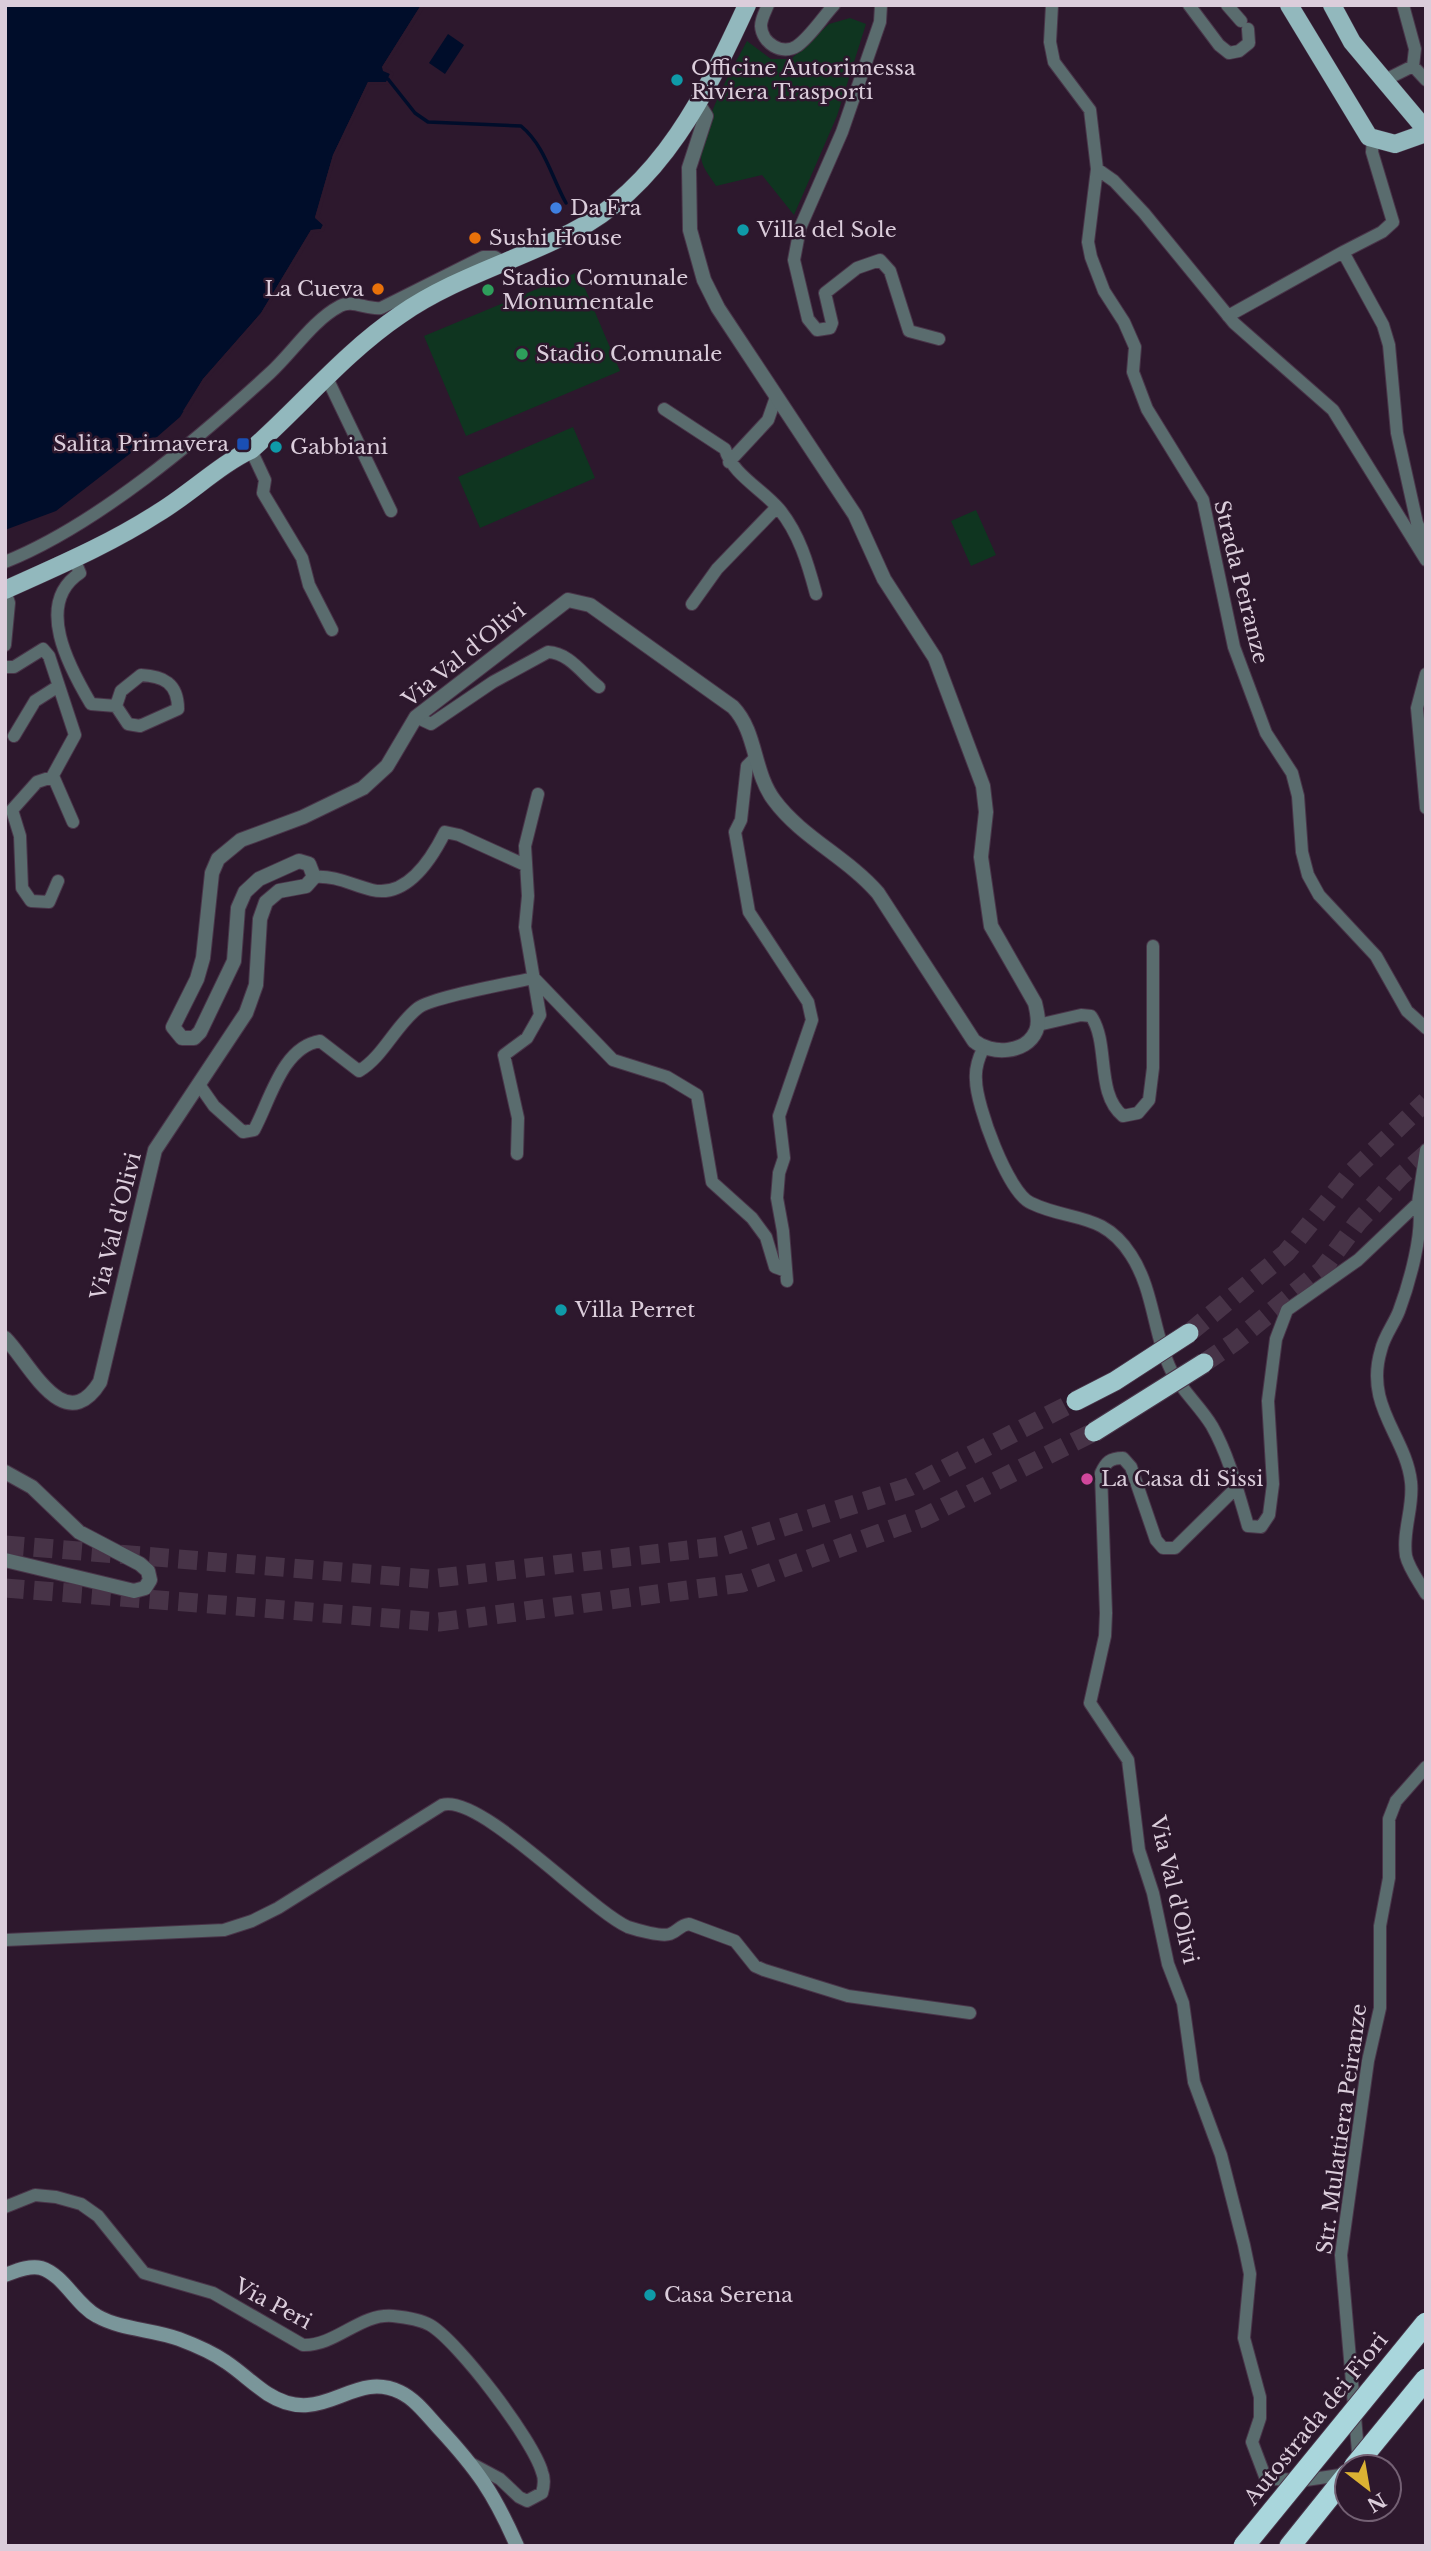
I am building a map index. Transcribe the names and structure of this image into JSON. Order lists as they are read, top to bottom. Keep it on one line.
{"streets":{"highway":["Autostrada dei Fiori"],"street":["Strada Peiranze","Via Val d'Olivi","Str. Mulattiera Peiranze","Via Peri"]},"places":{"other":["Officine Autorimessa Riviera Trasporti","Da Fra","Villa del Sole","Sushi House","La Cueva","Stadio Comunale Monumentale","Stadio Comunale","Gabbiani","Villa Perret","La Casa di Sissi","Casa Serena"],"transit":["Salita Primavera"]},"north":"bottom right"}
